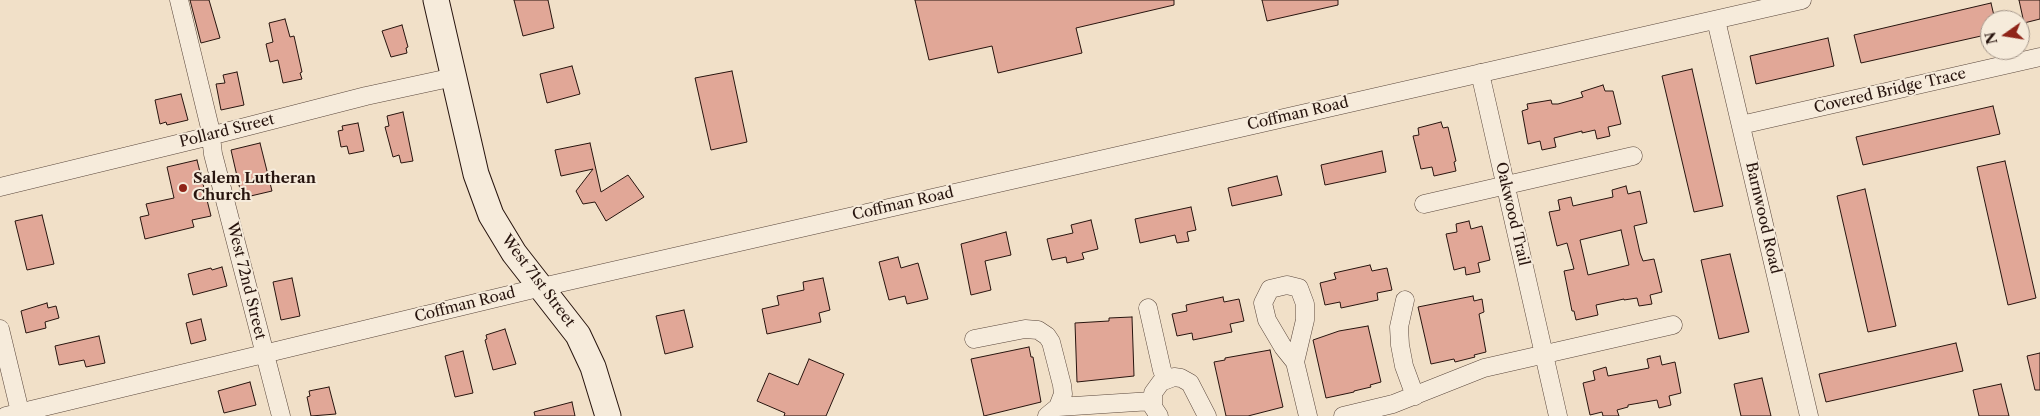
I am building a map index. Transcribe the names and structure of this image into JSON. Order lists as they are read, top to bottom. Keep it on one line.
{"streets":{"main road":["West 71st Street"],"street":["Covered Bridge Trace","Coffman Road","Pollard Street","Oakwood Trail","Barnwood Road","West 72nd Street"]},"crossings":[["Covered Bridge Trace","Barnwood Road"],["Coffman Road","Oakwood Trail"],["Coffman Road","Barnwood Road"],["Coffman Road","West 72nd Street"],["Coffman Road","West 71st Street"],["Pollard Street","West 72nd Street"],["Pollard Street","West 71st Street"]],"places":["Salem Lutheran Church"],"north":"left"}
